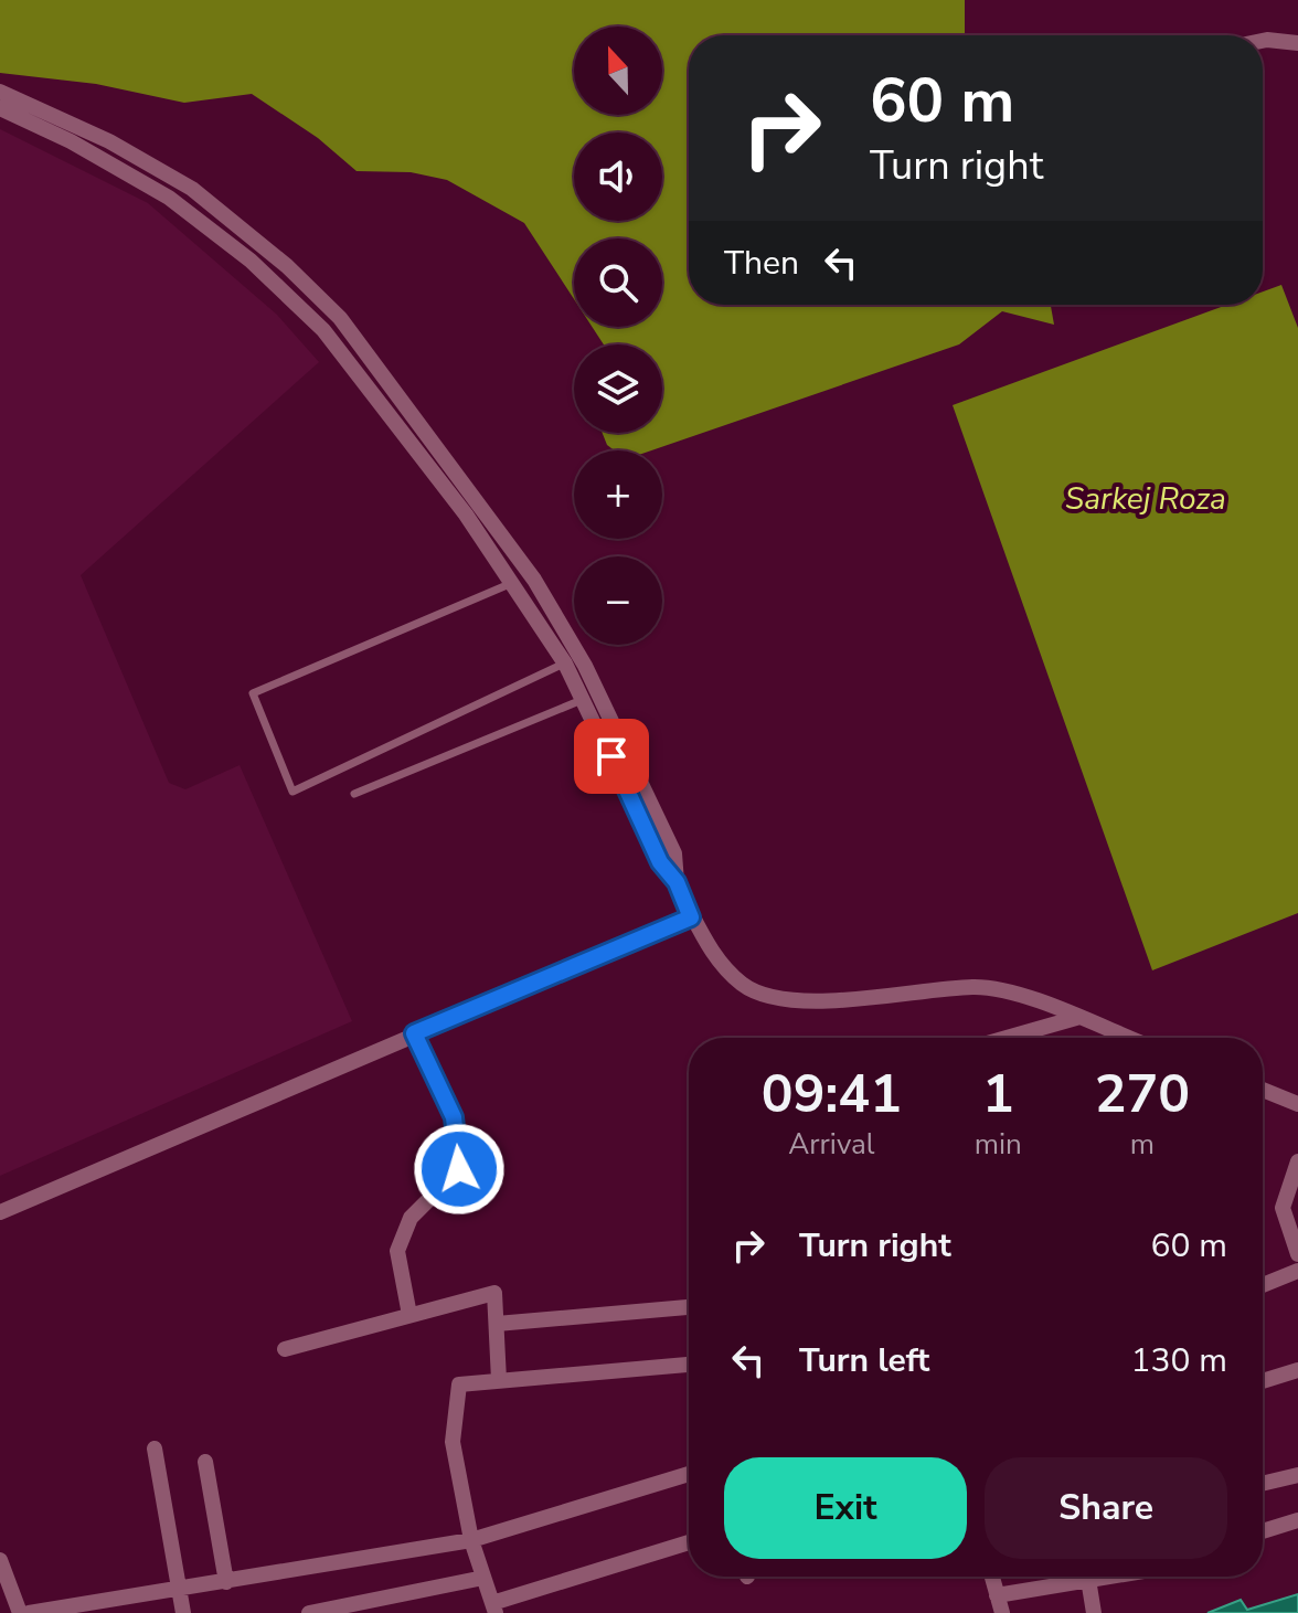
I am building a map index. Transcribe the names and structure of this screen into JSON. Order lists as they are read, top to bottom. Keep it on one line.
{"water":["Sarkej Roza"],"north":"top","page":{"map_buttons":["+","−"],"turn":["60 m","Turn right"],"then":"Then","eta":["09:41","Arrival","1","min","270","m"],"list":[{"name":"Turn right","value":"60 m"},{"name":"Turn left","value":"130 m"}],"buttons":["Exit","Share"]}}
